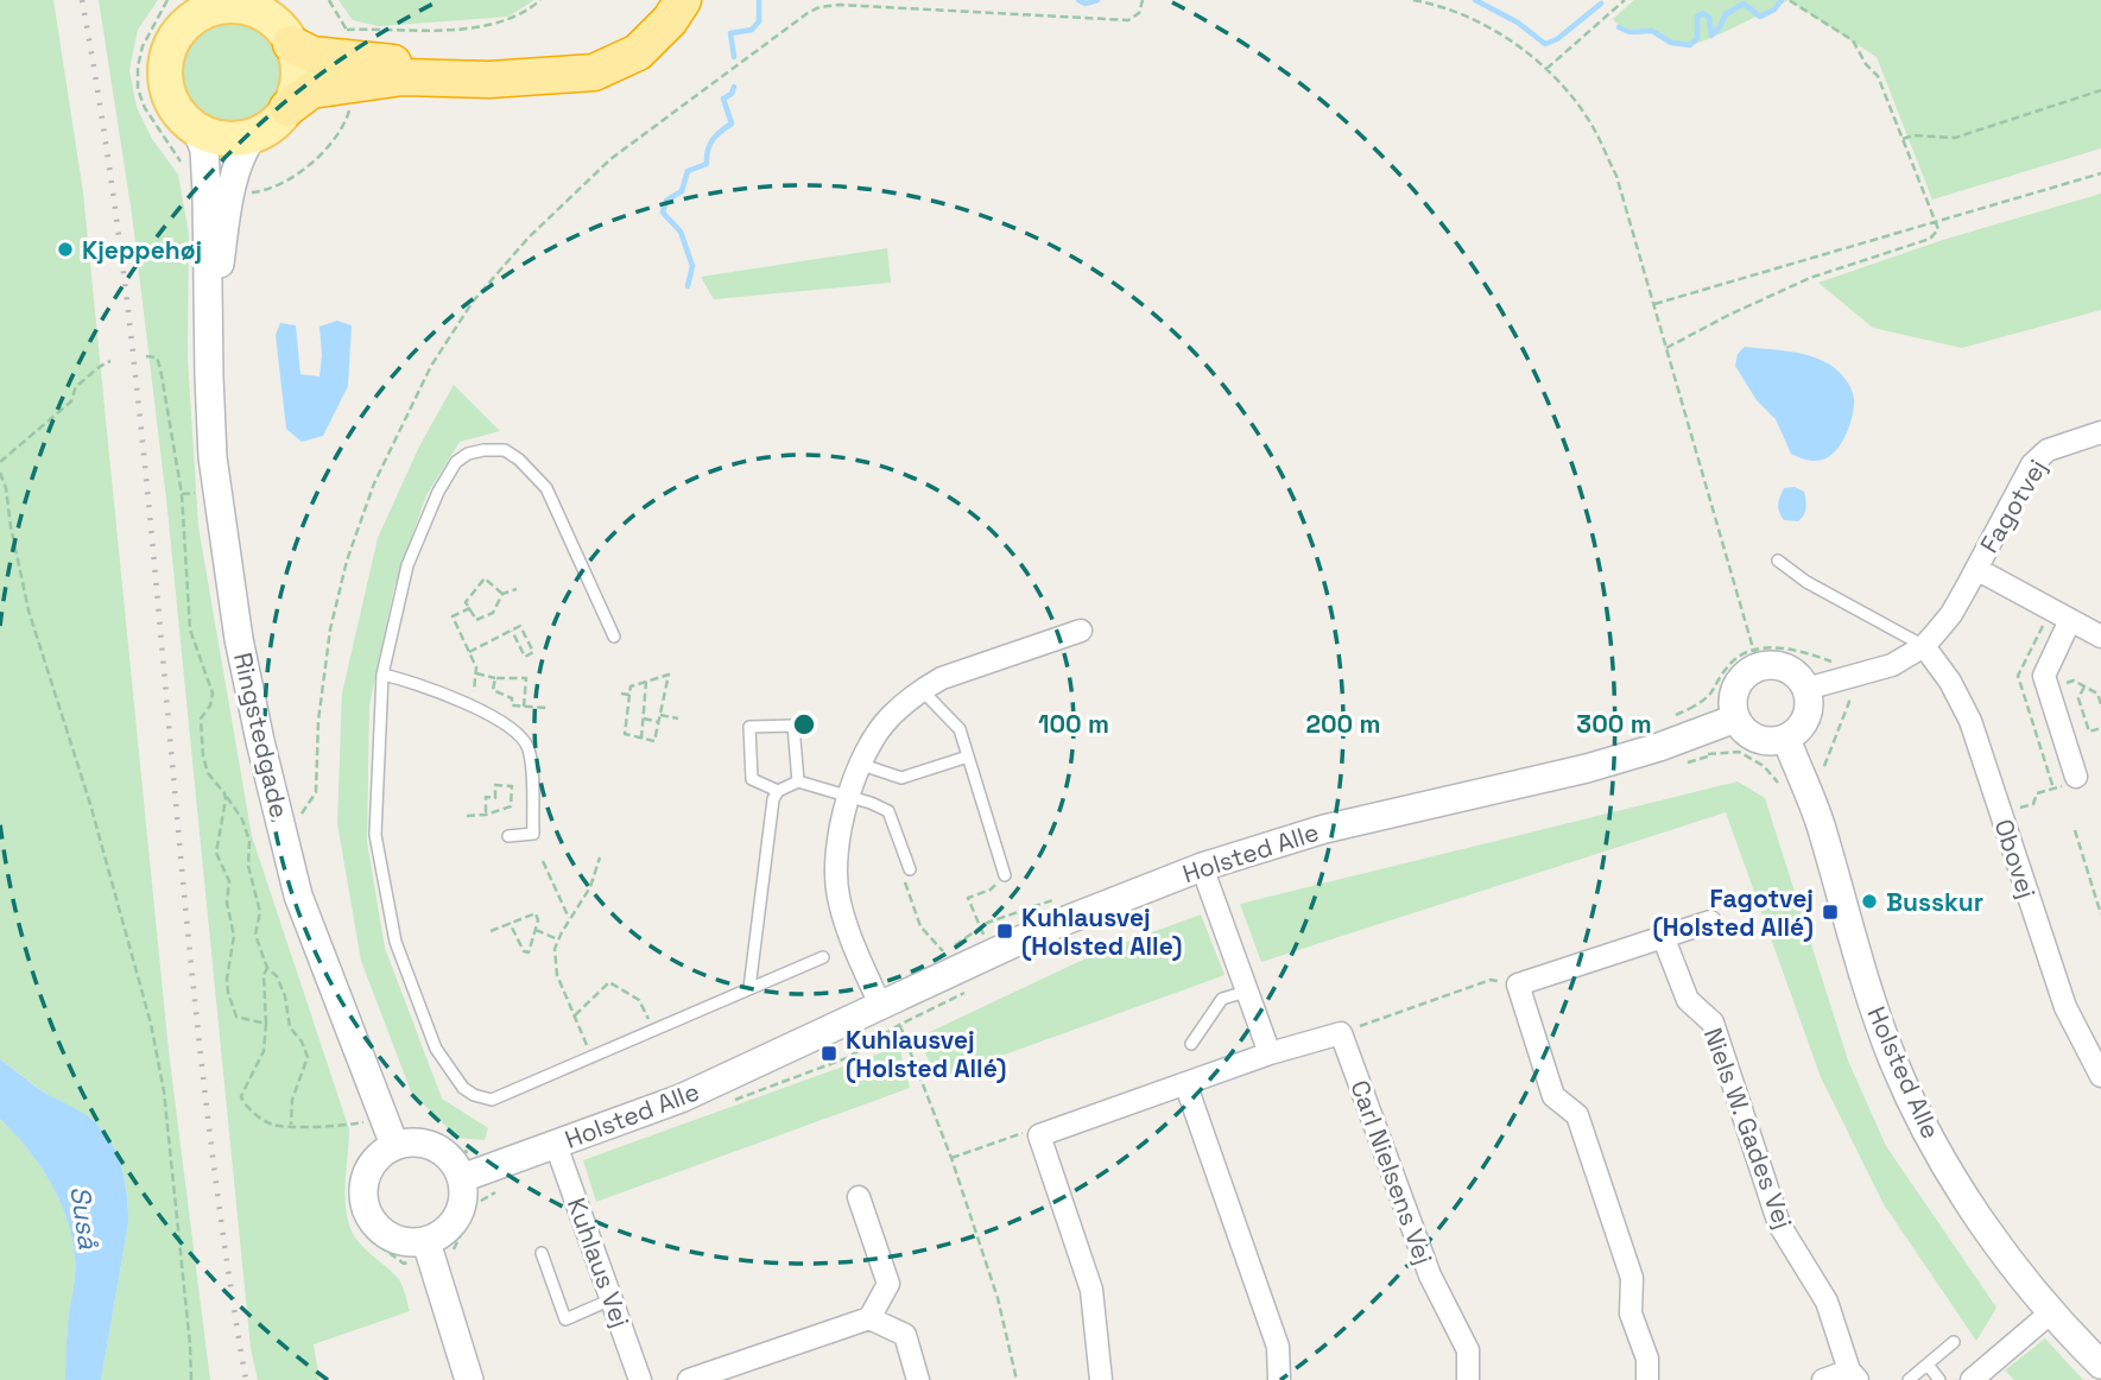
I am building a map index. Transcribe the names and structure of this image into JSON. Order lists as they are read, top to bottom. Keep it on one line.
{"streets":{"street":["Fagotvej","Ringstedgade","Holsted Alle","Obovej","Niels W. Gades Vej","Carl Nielsens Vej","Kuhlaus Vej"]},"crossings":[["Fagotvej","Holsted Alle"],["Fagotvej","Obovej"],["Ringstedgade","Holsted Alle"],["Holsted Alle","Kuhlaus Vej"]],"water":["Suså"],"places":{"other":["Kjeppehøj","Busskur"],"transit":["Fagotvej (Holsted Allé)","Kuhlausvej (Holsted Alle)","Kuhlausvej (Holsted Allé)"]},"rings":["100 m","200 m","300 m"]}
